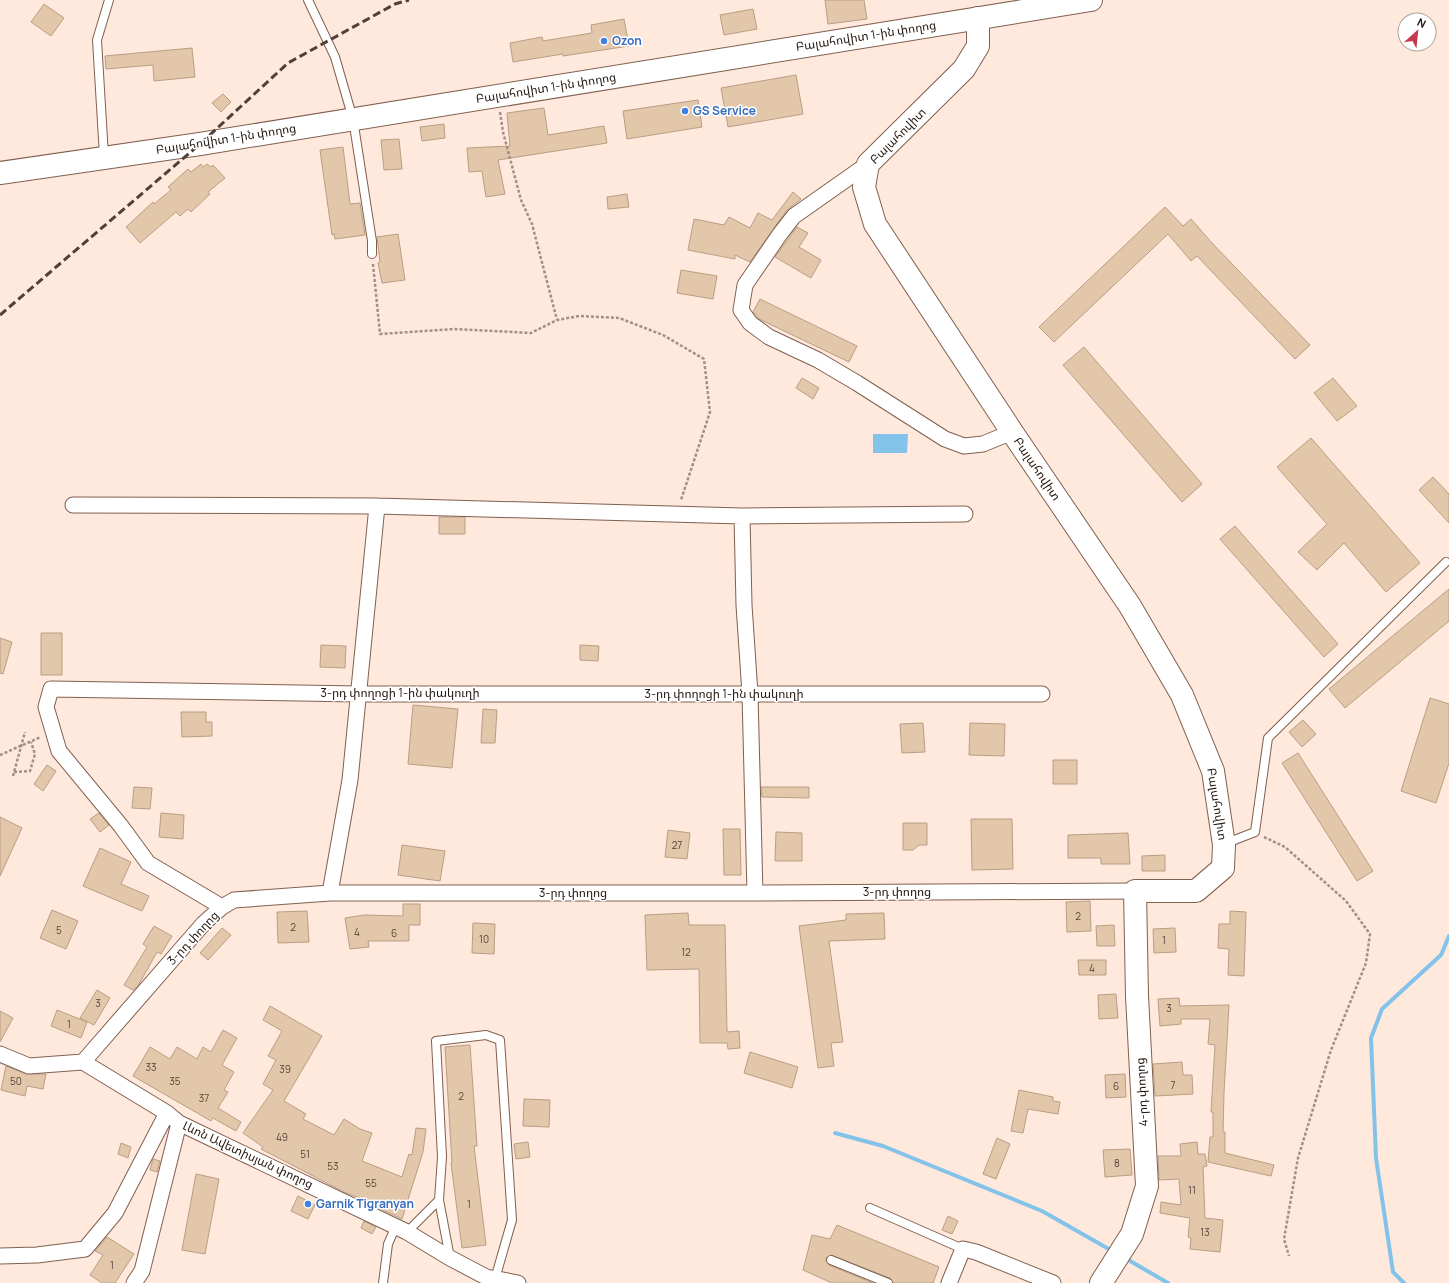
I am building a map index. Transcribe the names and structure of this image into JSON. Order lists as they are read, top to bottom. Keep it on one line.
{"streets":{"street":["Բալահովիտ 1-ին փողոց","Բալահովիտ","3-րդ փողոցի 1-ին փակուղի","3-րդ փողոց","4-րդ փողոց","Լևոն Ավետիսյան փողոց"]},"crossings":[["Բալահովիտ 1-ին փողոց","Բալահովիտ"],["Բալահովիտ","3-րդ փողոց"],["Բալահովիտ","4-րդ փողոց"],["3-րդ փողոցի 1-ին փակուղի","3-րդ փողոց"],["3-րդ փողոց","4-րդ փողոց"],["3-րդ փողոց","Լևոն Ավետիսյան փողոց"]],"places":["Ozon","GS Service","Garnik Tigranyan"],"house_numbers":["27","2","2","5","4","6","10","1","12","4","3","3","1","33","39","50","35","7","6","2","37","49","51","8","53","55","11","1","13","1"],"north":"top right"}
